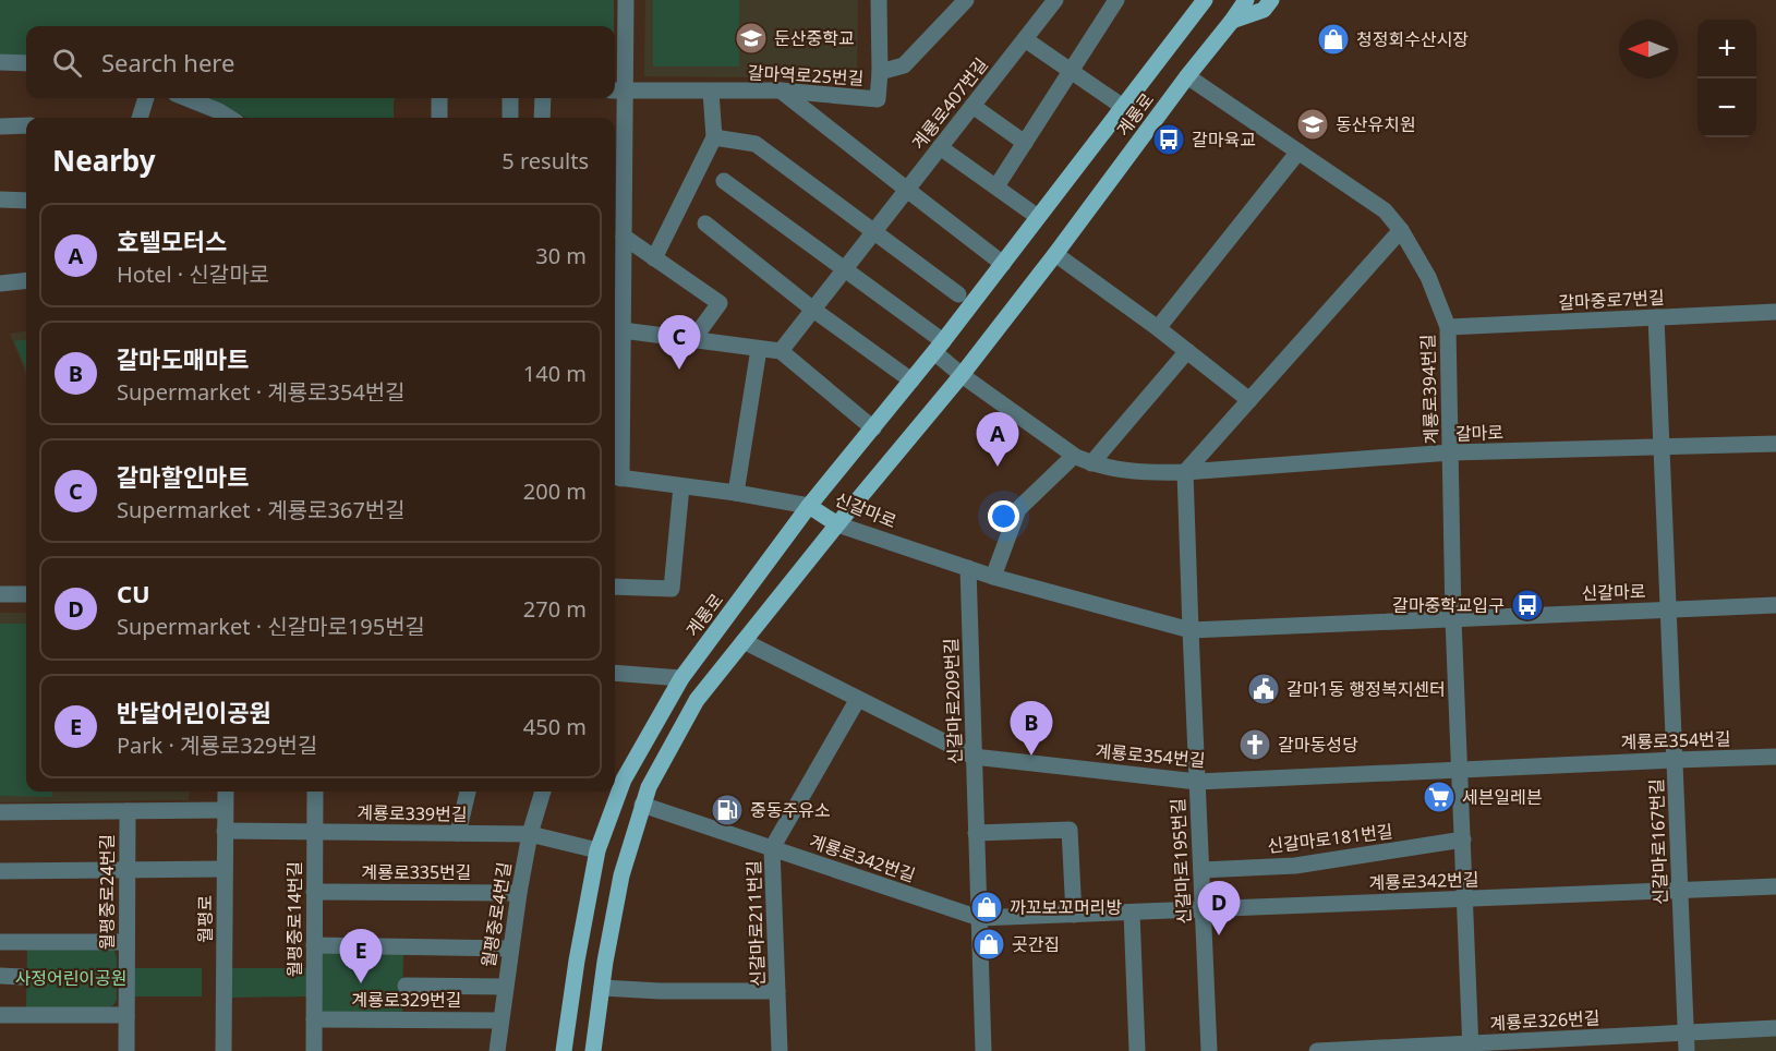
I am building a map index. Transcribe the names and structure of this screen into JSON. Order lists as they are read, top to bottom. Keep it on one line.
{"streets":{"main road":["계룡로","신갈마로"],"street":["갈마역로25번길","계룡로407번길","갈마중로7번길","계룡로394번길","갈마로","신갈마로209번길","계룡로354번길","계룡로339번길","신갈마로181번길","신갈마로167번길","계룡로342번길","신갈마로195번길","계룡로335번길","월평중로24번길","월평중로4번길","월평로","월평중로14번길","신갈마로211번길","계룡로329번길","계룡로326번길"]},"crossings":[["계룡로407번길","갈마로"],["계룡로","계룡로394번길"],["계룡로","갈마로"],["계룡로","신갈마로"],["계룡로","계룡로354번길"],["계룡로","계룡로339번길"],["계룡로","계룡로342번길"],["갈마중로7번길","계룡로394번길"],["갈마중로7번길","신갈마로167번길"],["계룡로394번길","갈마로"],["갈마로","신갈마로167번길"],["신갈마로","신갈마로209번길"],["신갈마로","신갈마로167번길"],["신갈마로","신갈마로195번길"],["신갈마로209번길","계룡로354번길"],["신갈마로209번길","계룡로342번길"],["계룡로354번길","신갈마로167번길"],["계룡로354번길","신갈마로195번길"],["계룡로354번길","신갈마로211번길"],["계룡로339번길","월평중로4번길"],["계룡로339번길","월평로"],["계룡로339번길","월평중로14번길"],["신갈마로181번길","신갈마로195번길"],["신갈마로167번길","계룡로342번길"],["신갈마로167번길","계룡로326번길"],["계룡로342번길","신갈마로195번길"],["계룡로342번길","신갈마로211번길"],["계룡로335번길","월평중로4번길"],["계룡로335번길","월평중로14번길"],["월평중로4번길","계룡로329번길"],["월평중로14번길","계룡로329번길"]],"parks":["사정어린이공원"],"places":{"school or university":["둔산중학교","동산유치원"],"shop":["청정회수산시장","까꼬보꼬머리방","곳간집"],"bus stop":["갈마육교","갈마중학교입구"],"public building":["갈마1동 행정복지센터"],"church":["갈마동성당"],"supermarket":["세븐일레븐"],"fuel station":["중동주유소"]},"north":"left","page":{"map_buttons":["+","−"],"search":"Search here","heading":["Nearby","5 results"],"list":[{"mark":"A","name":"호텔모터스","note":"Hotel · 신갈마로","value":"30 m"},{"mark":"B","name":"갈마도매마트","note":"Supermarket · 계룡로354번길","value":"140 m"},{"mark":"C","name":"갈마할인마트","note":"Supermarket · 계룡로367번길","value":"200 m"},{"mark":"D","name":"CU","note":"Supermarket · 신갈마로195번길","value":"270 m"},{"mark":"E","name":"반달어린이공원","note":"Park · 계룡로329번길","value":"450 m"}],"pins":["C","A","B","D","E"]}}
